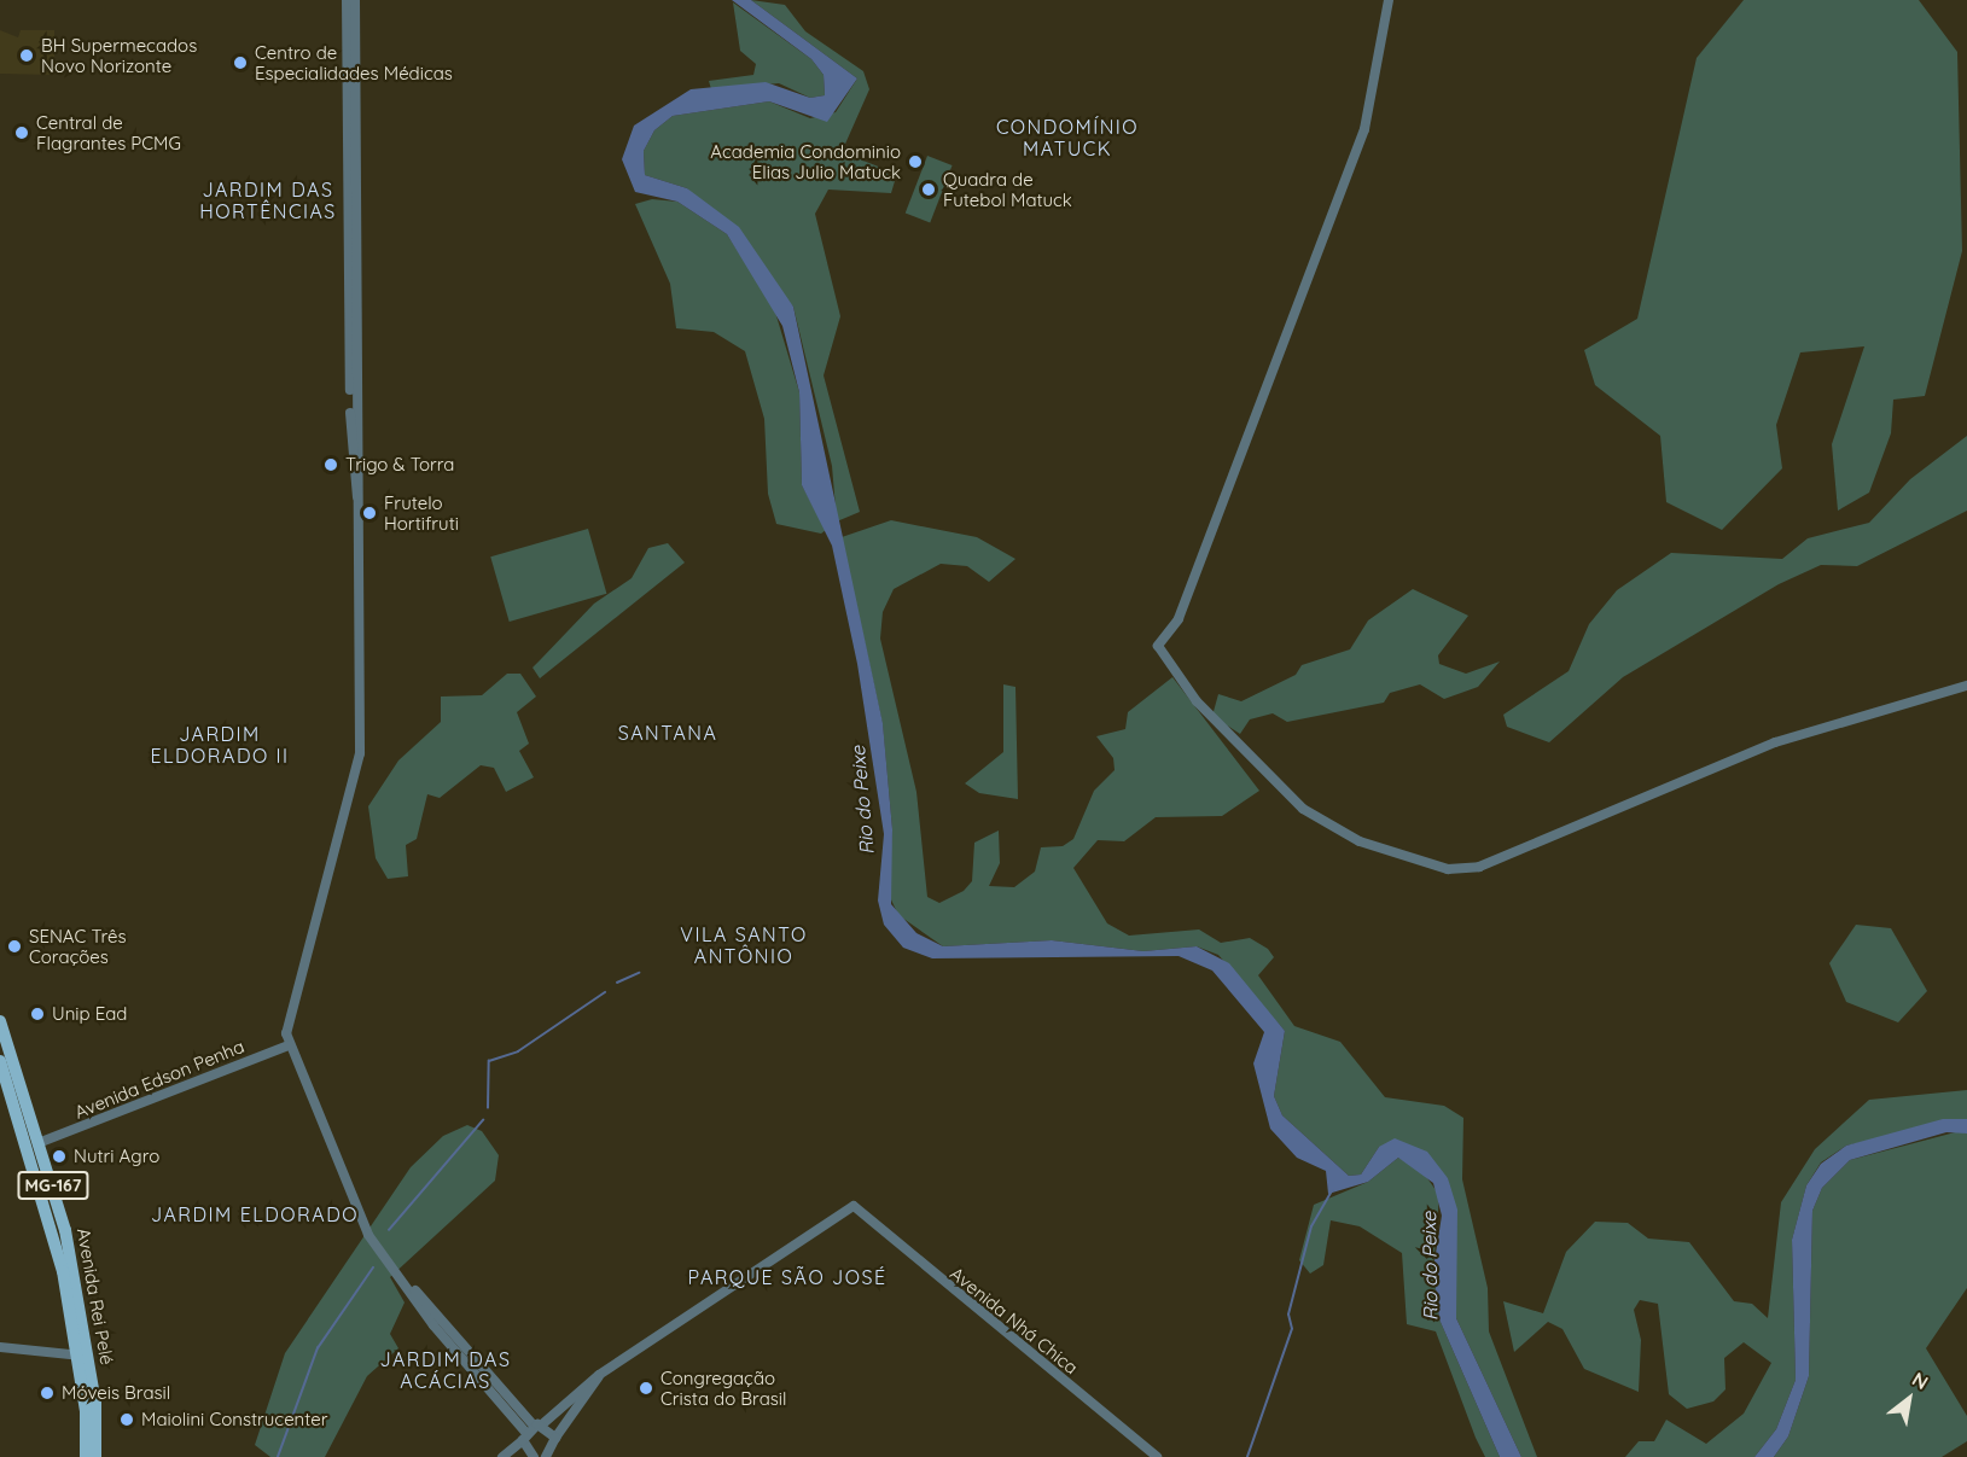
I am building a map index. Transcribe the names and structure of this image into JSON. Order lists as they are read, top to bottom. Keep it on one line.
{"streets":{"main road":["MG-167","Avenida Rei Pelé"],"street":["Avenida Edson Penha","Avenida Nhá Chica"]},"crossings":[["Avenida Edson Penha","Avenida Rei Pelé"]],"districts":["CONDOMÍNIO MATUCK","JARDIM DAS HORTÊNCIAS","SANTANA","JARDIM ELDORADO II","VILA SANTO ANTÔNIO","JARDIM ELDORADO","PARQUE SÃO JOSÉ","JARDIM DAS ACÁCIAS"],"water":["Rio do Peixe"],"places":["BH Supermecados Novo Norizonte","Centro de Especialidades Médicas","Central de Flagrantes PCMG","Academia Condominio Elias Julio Matuck","Quadra de Futebol Matuck","Trigo & Torra","Frutelo Hortifruti","SENAC Três Corações","Unip Ead","Nutri Agro","Congregação Crista do Brasil","Móveis Brasil","Maiolini Construcenter"],"north":"top right"}
